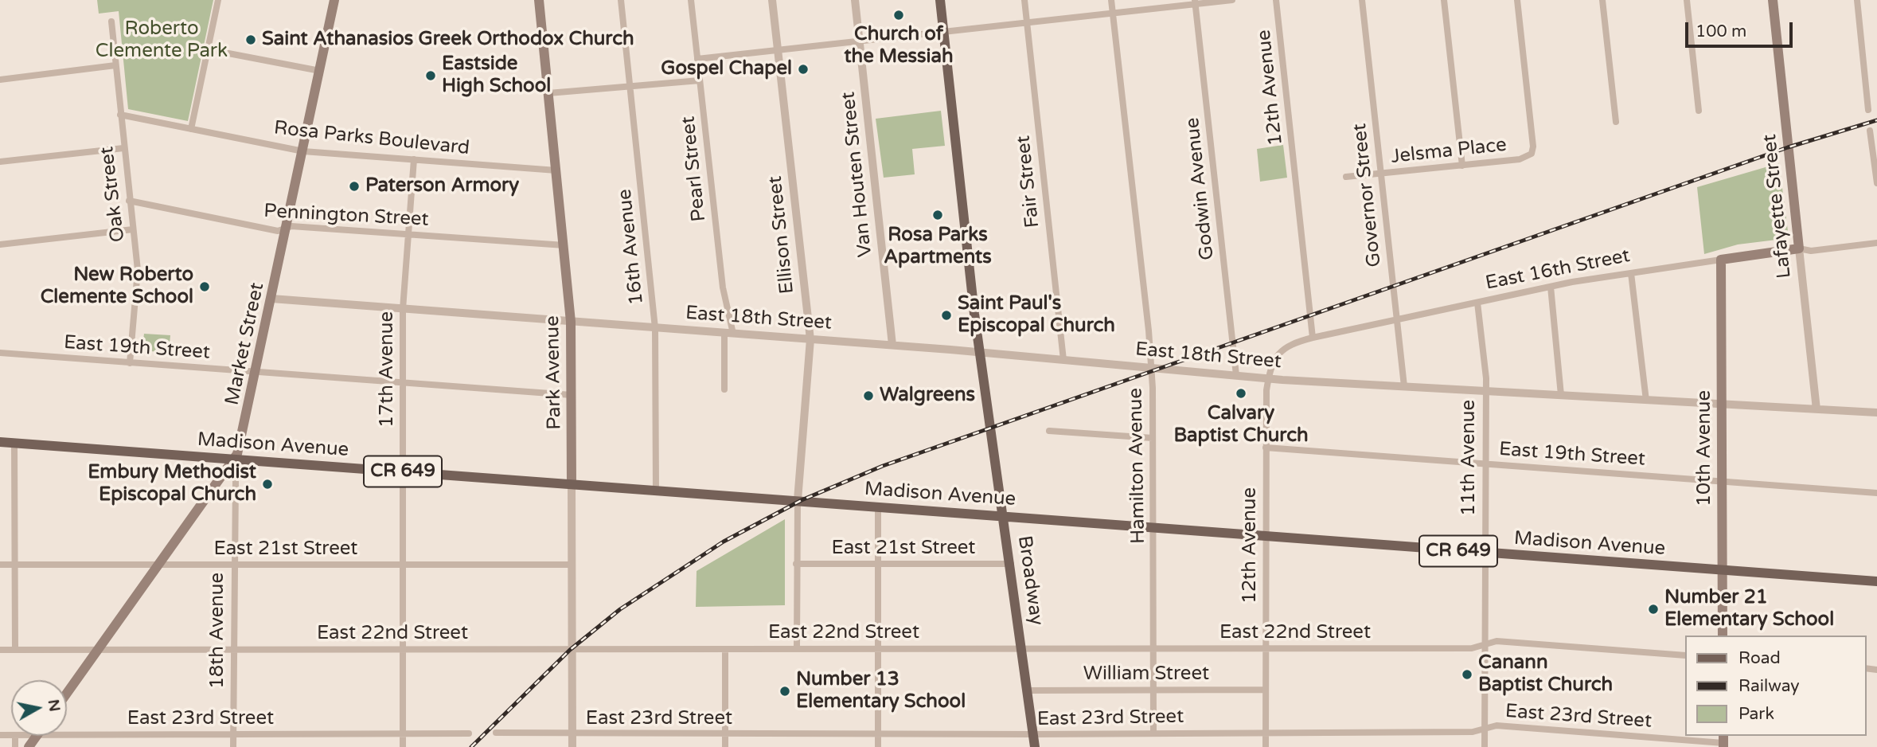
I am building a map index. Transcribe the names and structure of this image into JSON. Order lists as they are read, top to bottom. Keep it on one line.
{"streets":{"main road":["Lafayette Street","East 16th Street","Market Street","Park Avenue","Madison Avenue","10th Avenue","CR 649","Broadway"],"street":["12th Avenue","Rosa Parks Boulevard","Jelsma Place","Pearl Street","Van Houten Street","Fair Street","Godwin Avenue","Oak Street","Governor Street","Pennington Street","Ellison Street","16th Avenue","East 18th Street","East 19th Street","17th Avenue","11th Avenue","Hamilton Avenue","East 21st Street","18th Avenue","East 22nd Street","William Street","East 23rd Street"]},"crossings":[["12th Avenue","East 16th Street"],["12th Avenue","East 18th Street"],["12th Avenue","East 19th Street"],["12th Avenue","Madison Avenue"],["12th Avenue","East 22nd Street"],["12th Avenue","William Street"],["12th Avenue","East 23rd Street"],["Rosa Parks Boulevard","Oak Street"],["Rosa Parks Boulevard","Market Street"],["Rosa Parks Boulevard","17th Avenue"],["Rosa Parks Boulevard","Park Avenue"],["Jelsma Place","Governor Street"],["Pearl Street","East 18th Street"],["Van Houten Street","East 18th Street"],["Fair Street","East 18th Street"],["Godwin Avenue","East 18th Street"],["Oak Street","Pennington Street"],["Oak Street","East 19th Street"],["Governor Street","East 16th Street"],["Governor Street","East 18th Street"],["Lafayette Street","East 16th Street"],["Lafayette Street","East 18th Street"],["Pennington Street","Market Street"],["Pennington Street","17th Avenue"],["Pennington Street","Park Avenue"],["Ellison Street","East 18th Street"],["Ellison Street","Madison Avenue"],["16th Avenue","East 18th Street"],["16th Avenue","Madison Avenue"],["East 16th Street","East 18th Street"],["East 16th Street","10th Avenue"],["East 16th Street","11th Avenue"],["East 18th Street","Market Street"],["East 18th Street","17th Avenue"],["East 18th Street","Park Avenue"],["East 18th Street","10th Avenue"],["East 18th Street","11th Avenue"],["East 18th Street","Hamilton Avenue"],["East 18th Street","Broadway"],["Market Street","East 19th Street"],["Market Street","Madison Avenue"],["Market Street","East 21st Street"],["Market Street","East 22nd Street"],["East 19th Street","17th Avenue"],["East 19th Street","Park Avenue"],["East 19th Street","10th Avenue"],["East 19th Street","11th Avenue"],["17th Avenue","Madison Avenue"],["17th Avenue","East 21st Street"],["17th Avenue","East 22nd Street"],["17th Avenue","East 23rd Street"],["Park Avenue","Madison Avenue"],["Park Avenue","East 21st Street"],["Park Avenue","East 22nd Street"],["Park Avenue","East 23rd Street"],["Madison Avenue","10th Avenue"],["Madison Avenue","11th Avenue"],["Madison Avenue","Hamilton Avenue"],["Madison Avenue","Broadway"],["11th Avenue","East 22nd Street"],["11th Avenue","East 23rd Street"],["Hamilton Avenue","East 22nd Street"],["Hamilton Avenue","William Street"],["Hamilton Avenue","East 23rd Street"],["East 21st Street","Broadway"],["East 21st Street","18th Avenue"],["Broadway","East 22nd Street"],["Broadway","William Street"],["Broadway","East 23rd Street"],["18th Avenue","East 22nd Street"],["18th Avenue","East 23rd Street"]],"parks":["Roberto Clemente Park"],"places":["Church of the Messiah","Saint Athanasios Greek Orthodox Church","Gospel Chapel","Eastside High School","Paterson Armory","Rosa Parks Apartments","New Roberto Clemente School","Saint Paul's Episcopal Church","Calvary Baptist Church","Walgreens","Embury Methodist Episcopal Church","Number 21 Elementary School","Canann Baptist Church","Number 13 Elementary School"],"legend":["Road","Railway","Park"],"scale_bar":"100 m","north":"right"}
